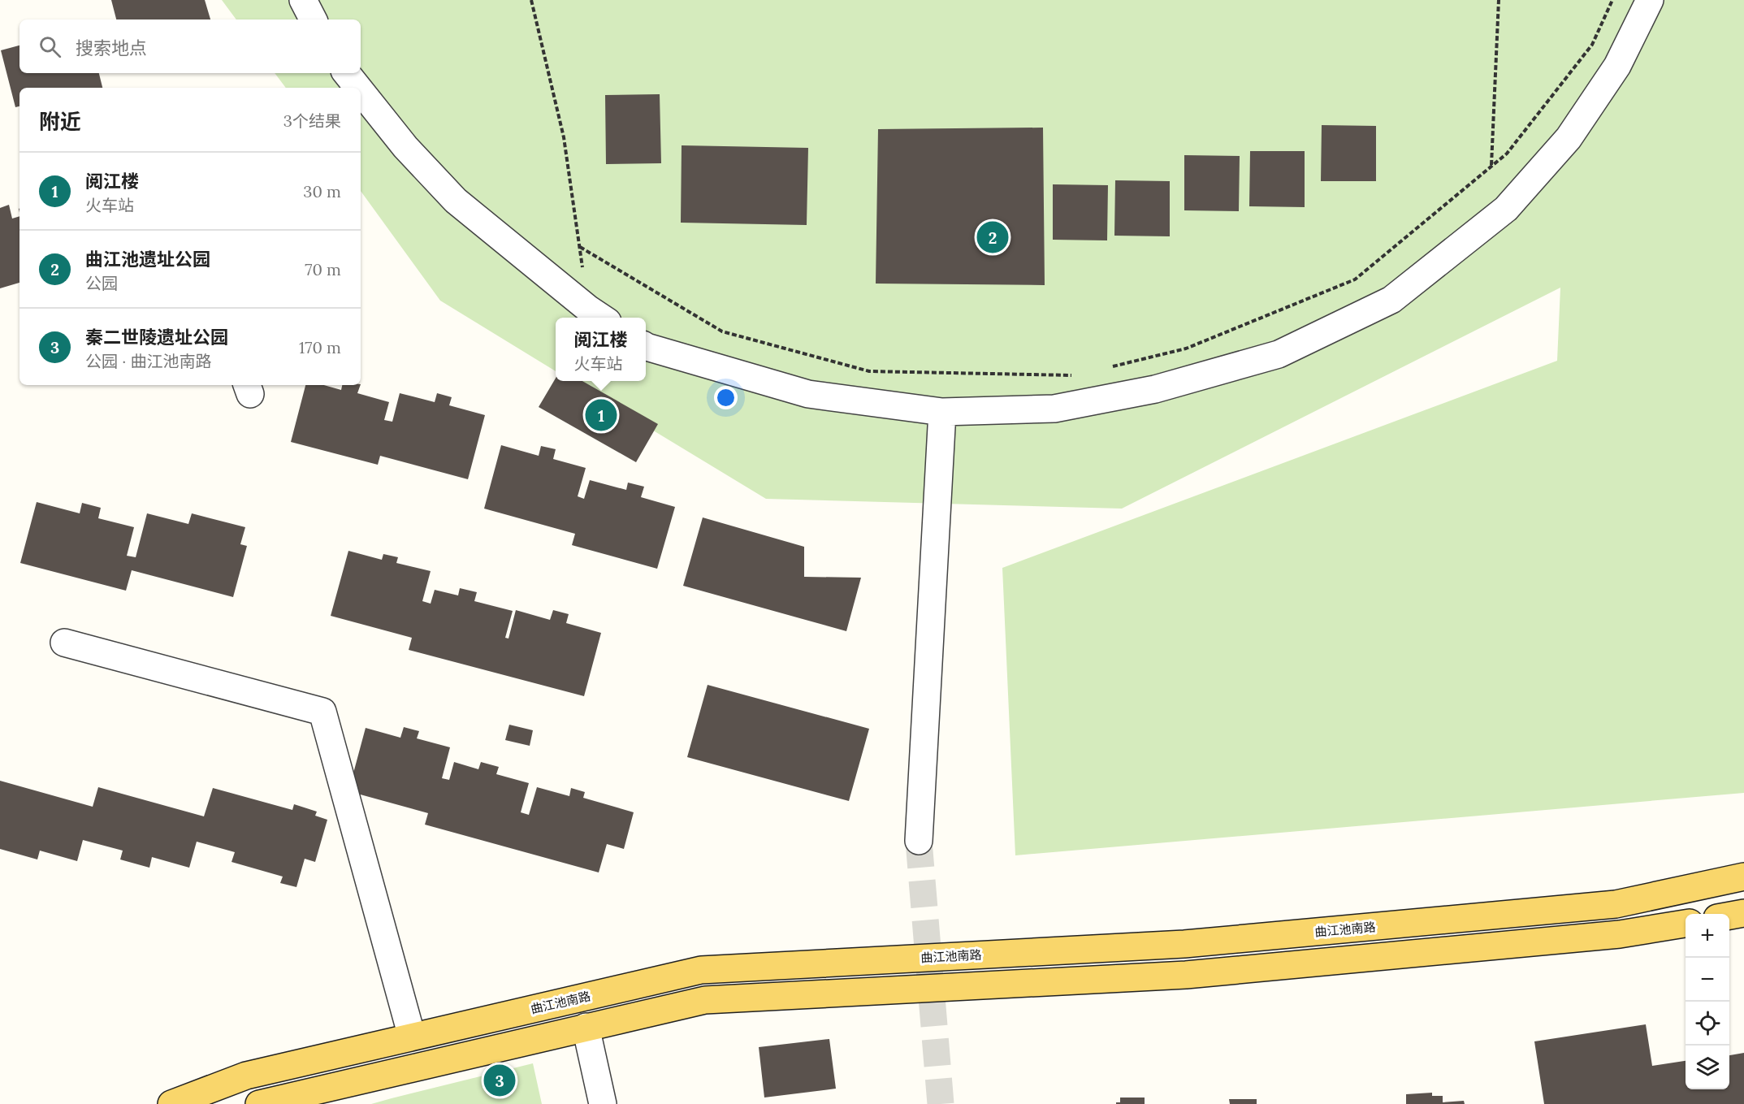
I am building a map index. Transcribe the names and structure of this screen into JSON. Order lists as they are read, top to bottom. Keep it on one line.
{"streets":{"main road":["曲江池南路"]},"page":{"search":"搜索地点","heading":["附近","3个结果"],"list":[{"mark":"1","name":"阅江楼","note":"火车站","value":"30 m"},{"mark":"2","name":"曲江池遗址公园","note":"公园","value":"70 m"},{"mark":"3","name":"秦二世陵遗址公园","note":"公园 · 曲江池南路","value":"170 m"}],"pins":["2","1","3"],"popup":["阅江楼","火车站"],"map_buttons":["+","−"]}}
